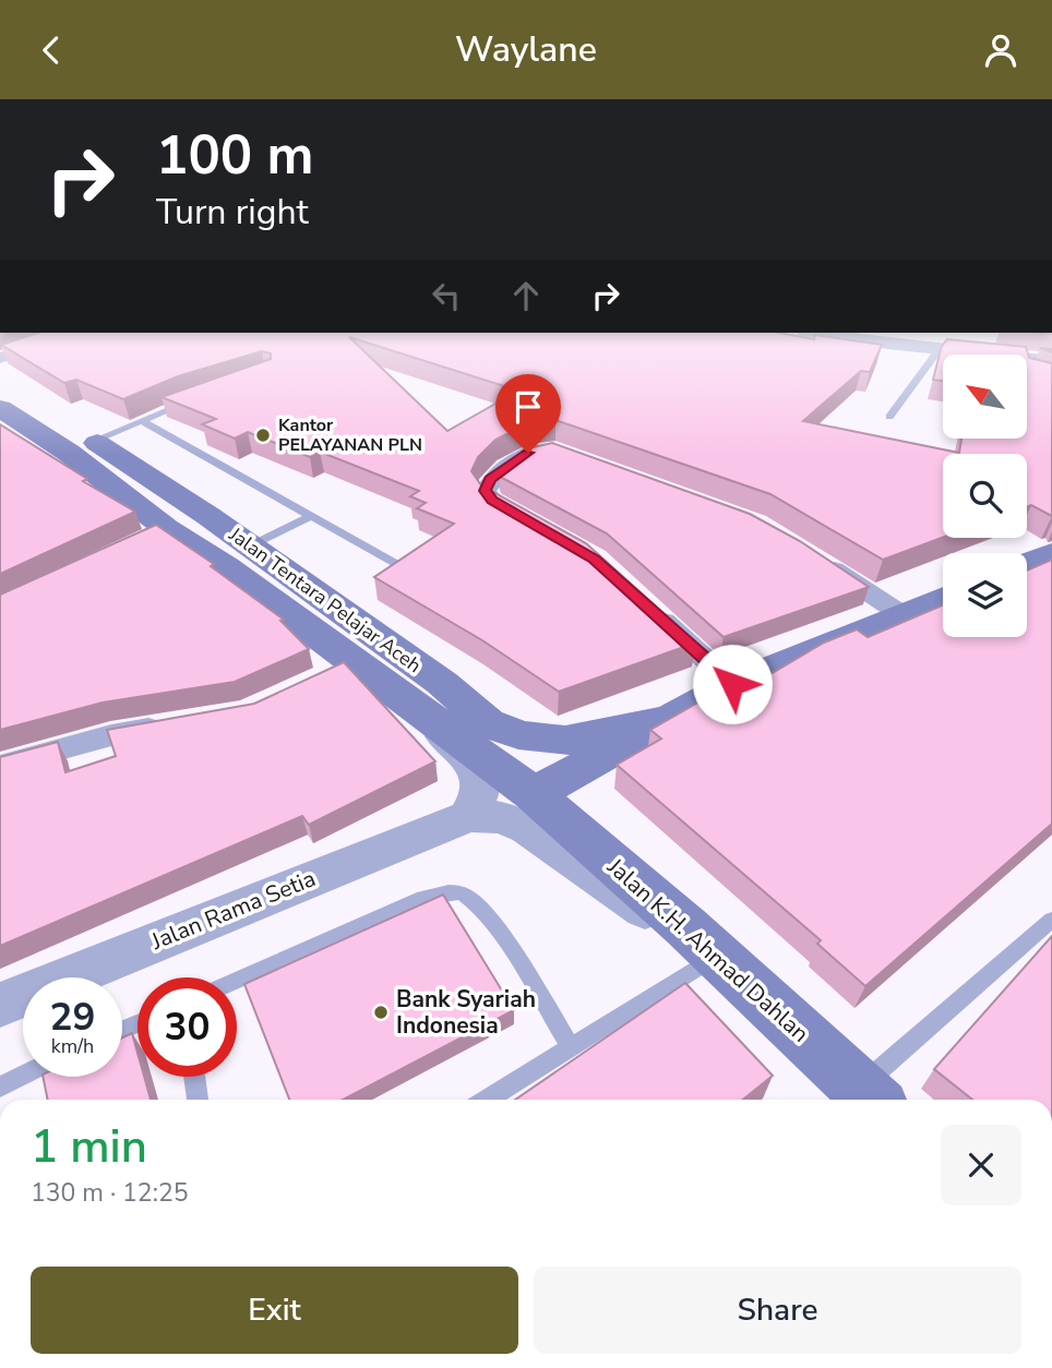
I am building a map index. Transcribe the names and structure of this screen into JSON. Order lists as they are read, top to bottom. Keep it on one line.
{"streets":{"main road":["Jalan Tentara Pelajar Aceh","Jalan K.H. Ahmad Dahlan"],"street":["Jalan Rama Setia"]},"crossings":[["Jalan Tentara Pelajar Aceh","Jalan K.H. Ahmad Dahlan"]],"places":["Kantor PELAYANAN PLN","Bank Syariah Indonesia"],"north":"top left","page":{"header":"Waylane","turn":["100 m","Turn right"],"speed":"29 km/h","limit":"30","heading":["1 min","130 m · 12:25"],"buttons":["Exit","Share"]}}
